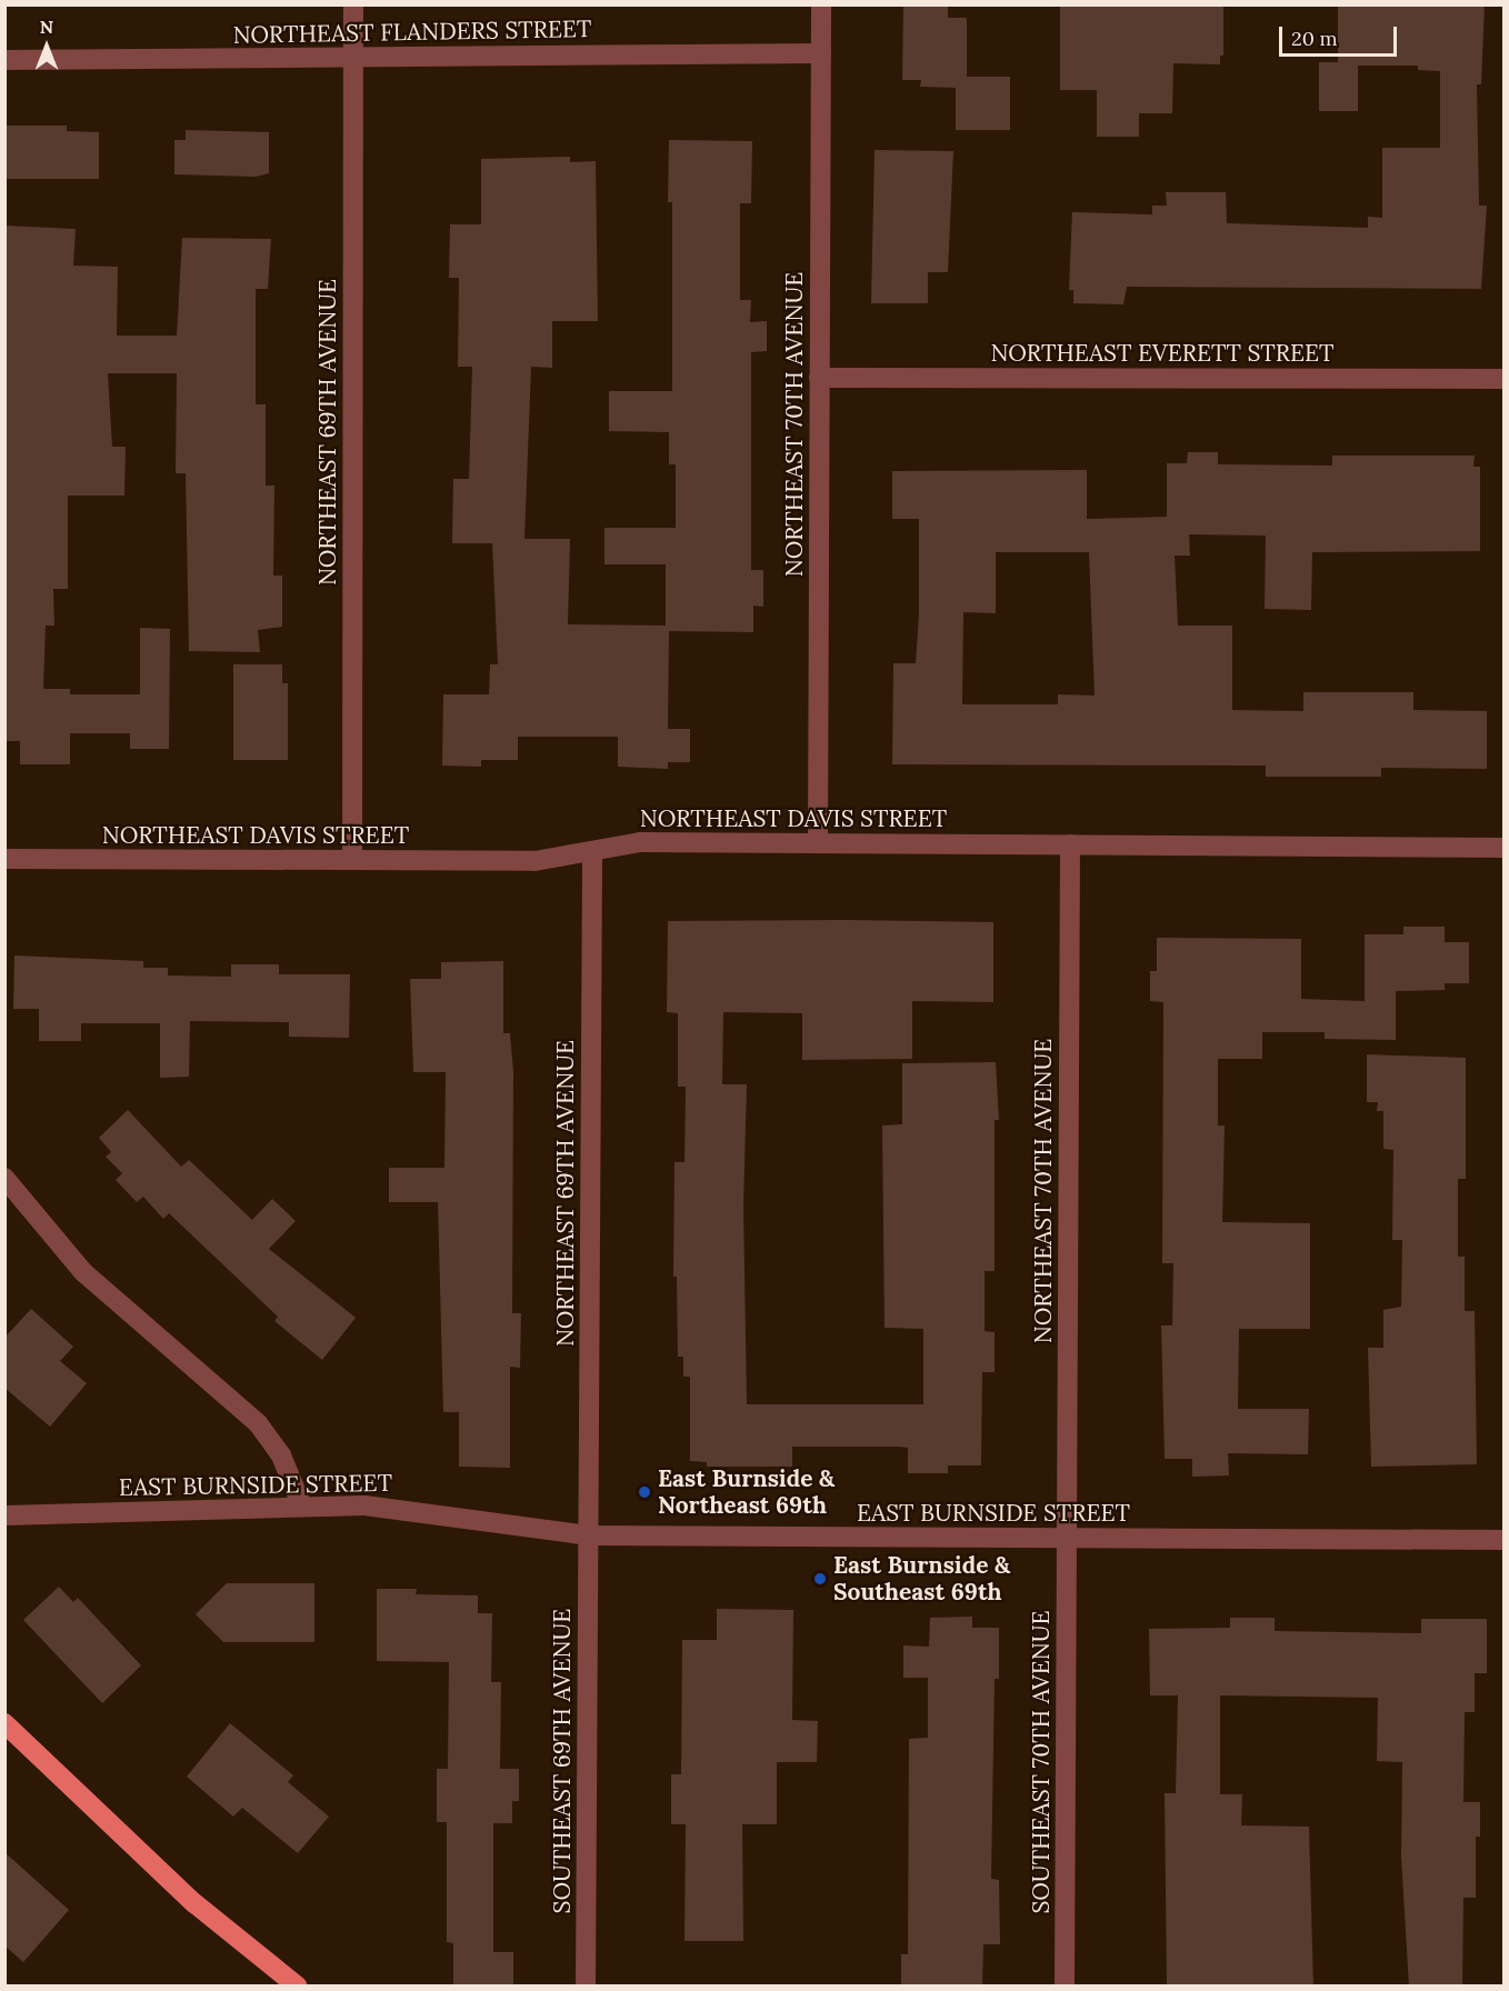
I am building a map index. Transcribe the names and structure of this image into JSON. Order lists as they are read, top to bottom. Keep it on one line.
{"streets":{"street":["NORTHEAST FLANDERS STREET","NORTHEAST EVERETT STREET","NORTHEAST 70TH AVENUE","NORTHEAST 69TH AVENUE","NORTHEAST DAVIS STREET","EAST BURNSIDE STREET","SOUTHEAST 69TH AVENUE","SOUTHEAST 70TH AVENUE"]},"crossings":[["NORTHEAST FLANDERS STREET","NORTHEAST 70TH AVENUE"],["NORTHEAST FLANDERS STREET","NORTHEAST 69TH AVENUE"],["NORTHEAST EVERETT STREET","NORTHEAST 70TH AVENUE"],["NORTHEAST 70TH AVENUE","NORTHEAST DAVIS STREET"],["NORTHEAST 70TH AVENUE","EAST BURNSIDE STREET"],["NORTHEAST 70TH AVENUE","SOUTHEAST 70TH AVENUE"],["NORTHEAST 69TH AVENUE","NORTHEAST DAVIS STREET"],["NORTHEAST 69TH AVENUE","EAST BURNSIDE STREET"],["NORTHEAST 69TH AVENUE","SOUTHEAST 69TH AVENUE"],["EAST BURNSIDE STREET","SOUTHEAST 69TH AVENUE"],["EAST BURNSIDE STREET","SOUTHEAST 70TH AVENUE"]],"places":["East Burnside & Northeast 69th","East Burnside & Southeast 69th"],"scale_bar":"20 m","north":"top"}
